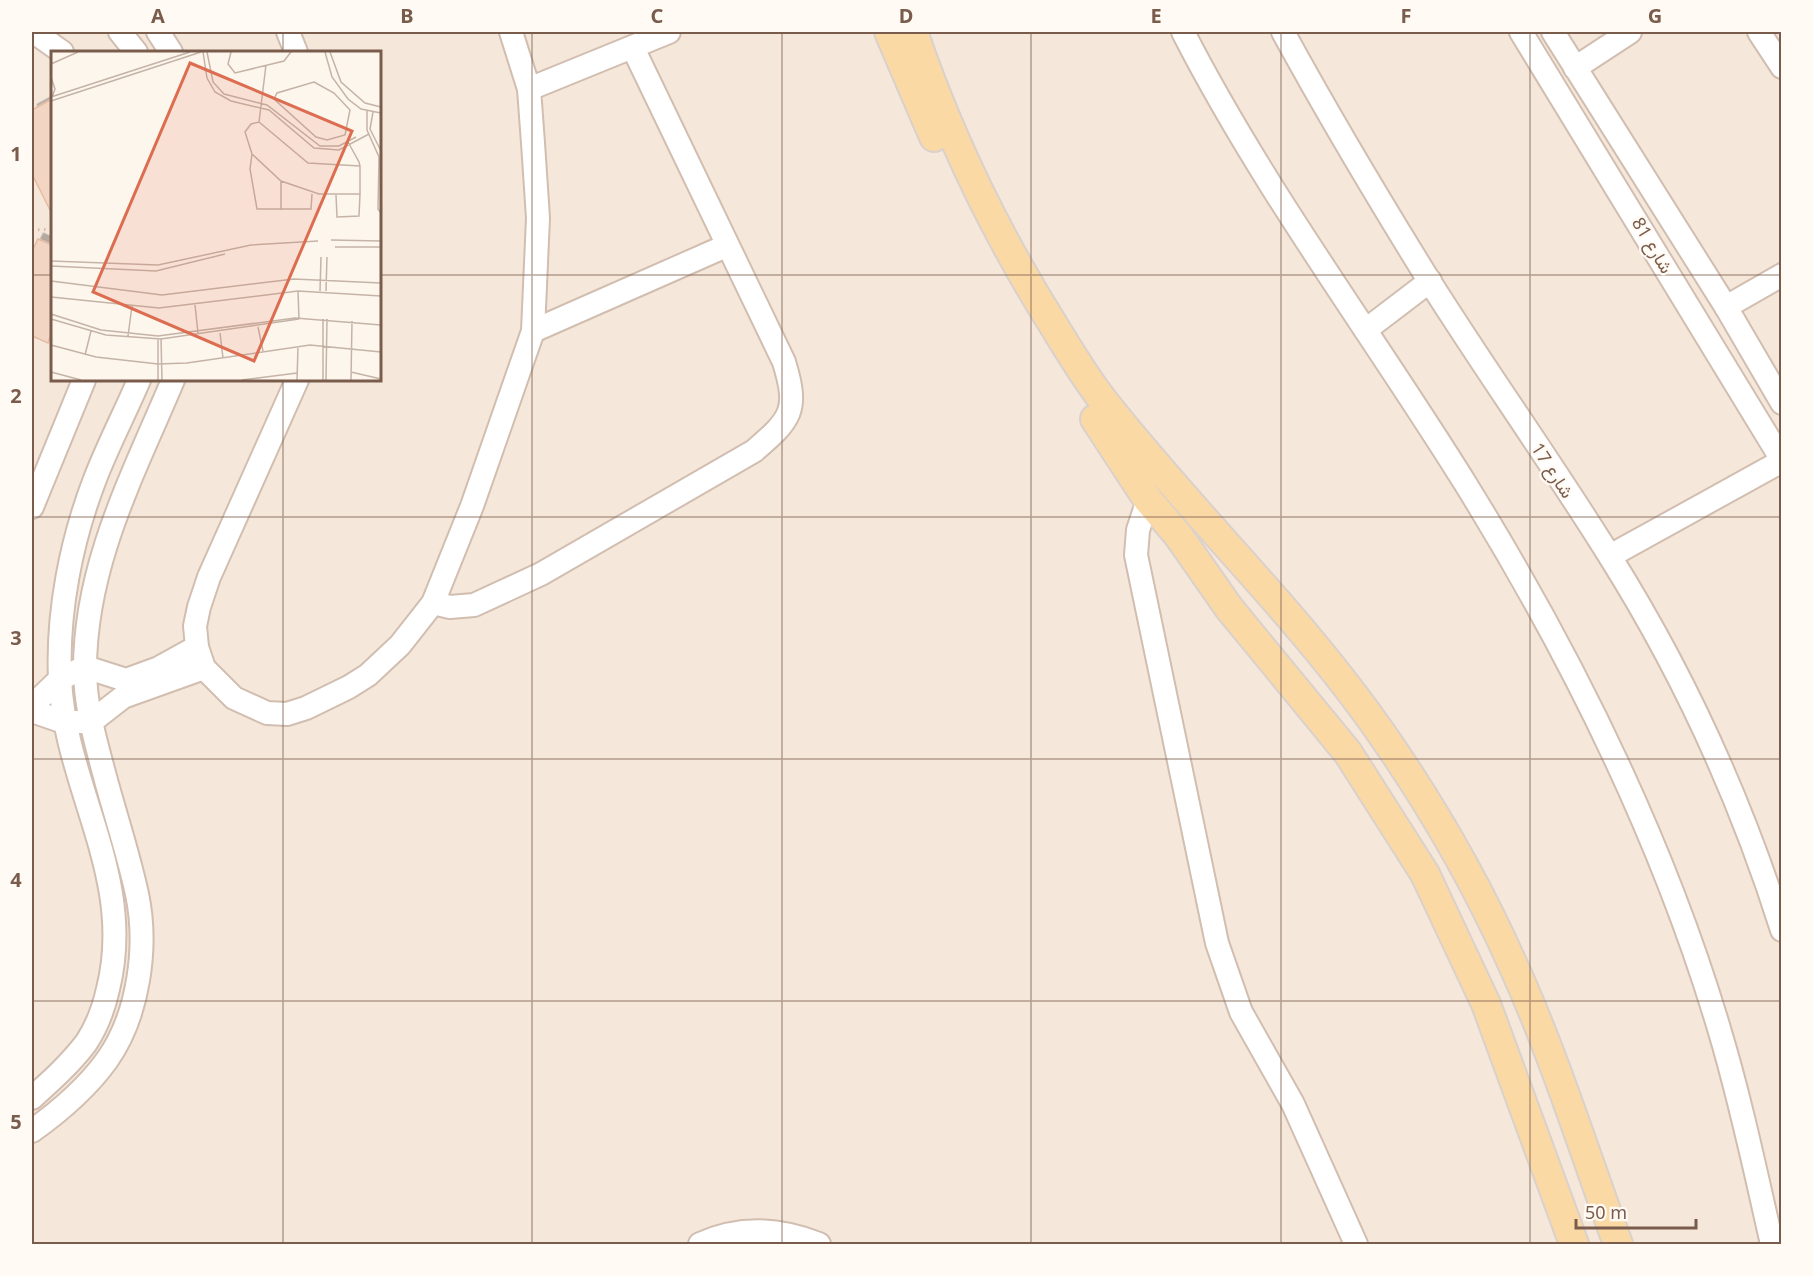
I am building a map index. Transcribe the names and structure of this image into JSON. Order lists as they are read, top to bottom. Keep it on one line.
{"streets":{"street":["شارع 81","شارع 17"]},"scale_bar":"50 m","grid":{"columns":["A","B","C","D","E","F","G"],"rows":["1","2","3","4","5"]}}
